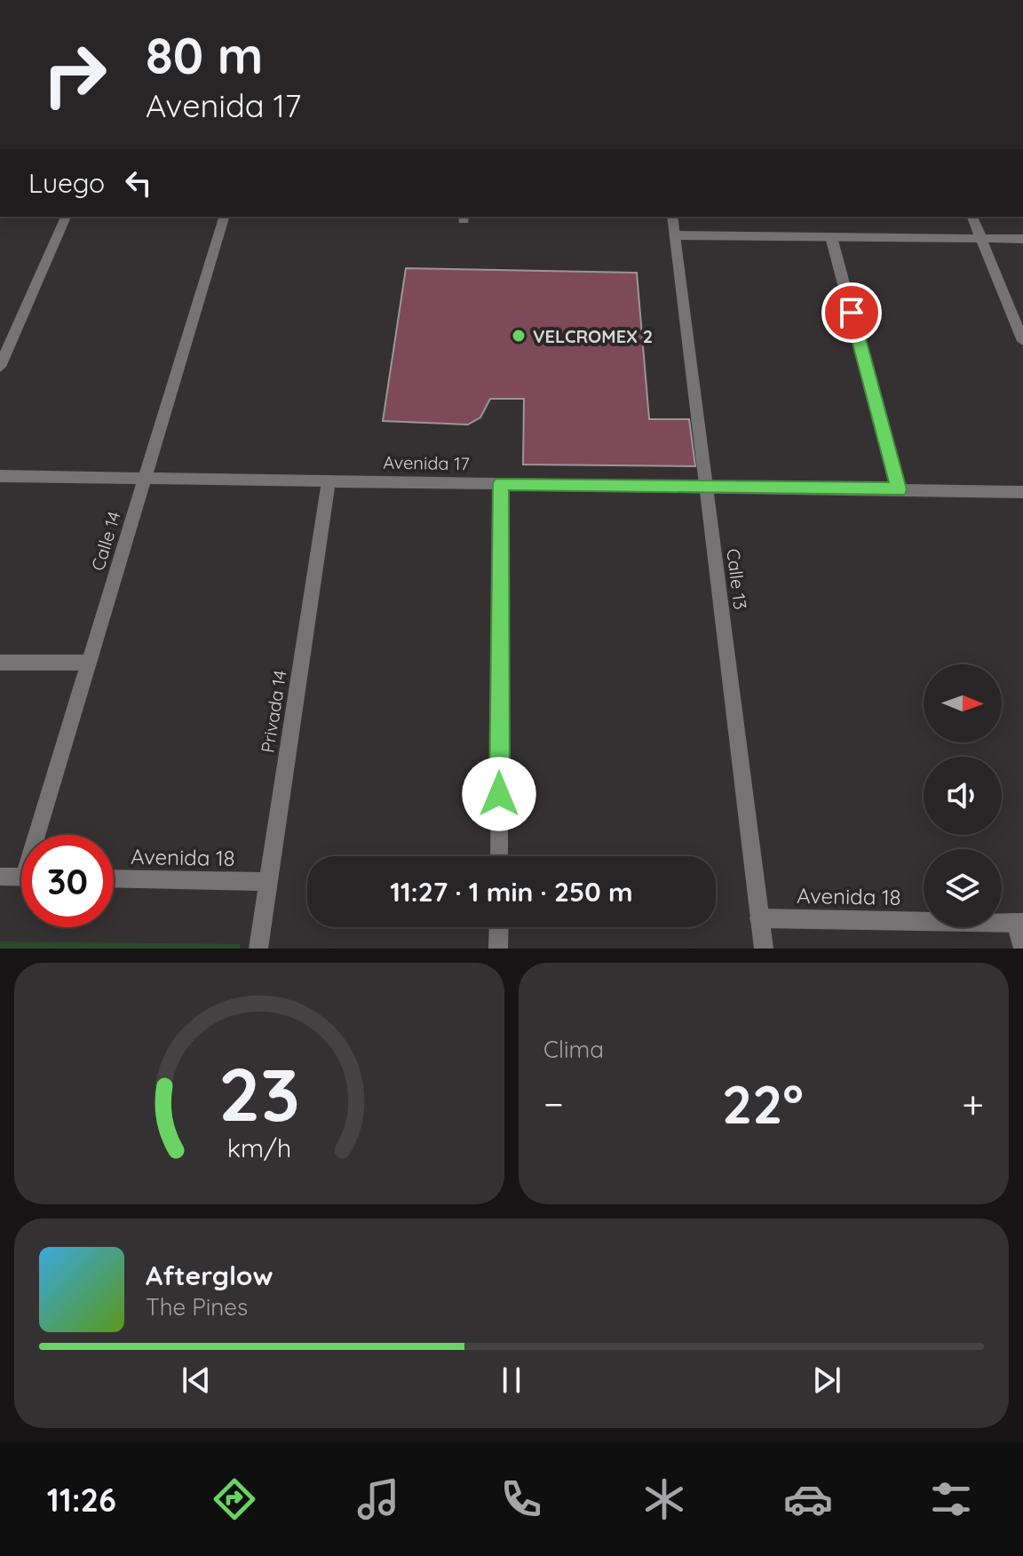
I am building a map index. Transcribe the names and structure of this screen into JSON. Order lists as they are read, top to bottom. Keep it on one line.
{"streets":{"street":["Avenida 17","Calle 14","Calle 13","Privada 14","Avenida 18"]},"crossings":[["Avenida 17","Calle 14"],["Avenida 17","Calle 13"],["Avenida 17","Privada 14"],["Calle 13","Avenida 18"],["Privada 14","Avenida 18"]],"places":["VELCROMEX 2"],"north":"right","page":{"turn":["80 m","Avenida 17"],"then":"Luego","limit":"30","trip":"11:27 · 1 min · 250 m","tile":"Clima","heat":["−","22°","+"],"song":["Afterglow","The Pines"],"tabs":"11:26","gauge":["23","km/h"]}}
